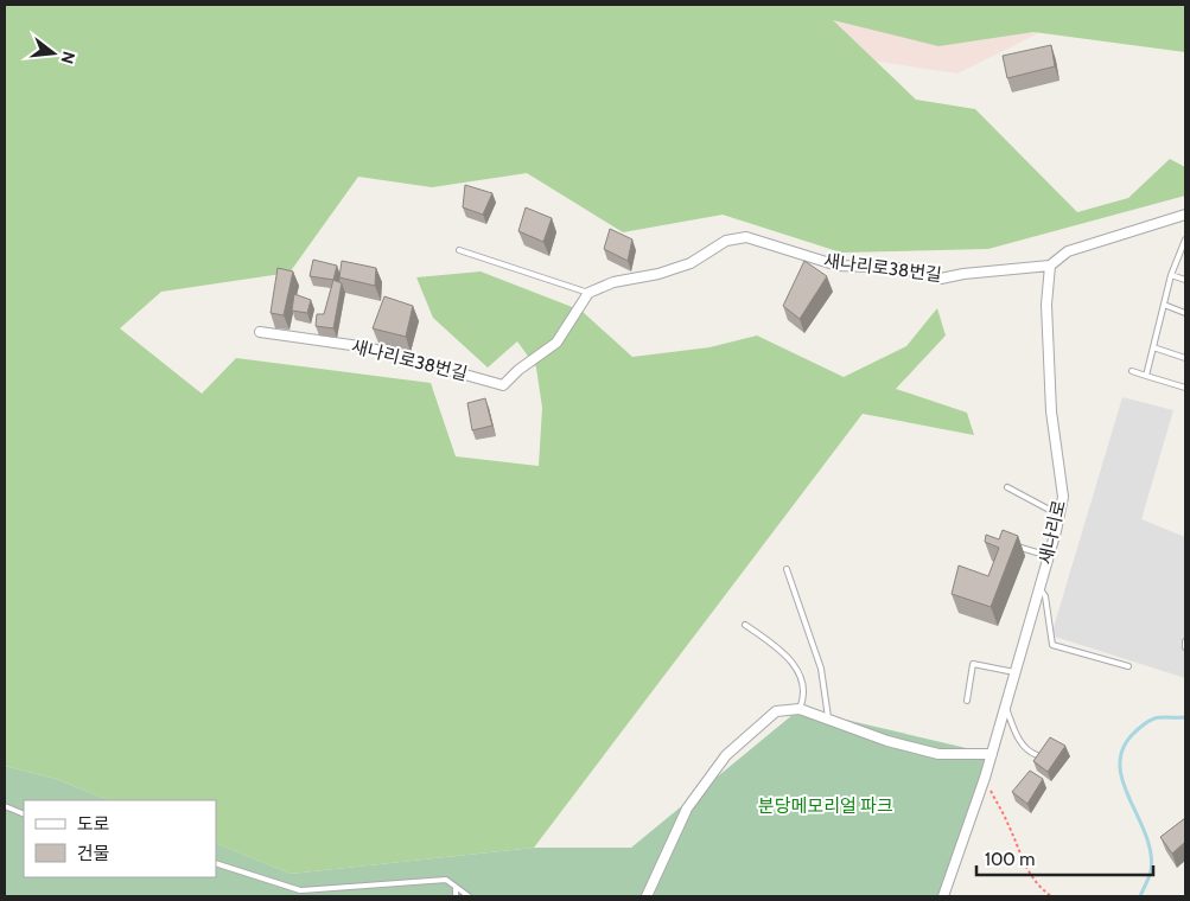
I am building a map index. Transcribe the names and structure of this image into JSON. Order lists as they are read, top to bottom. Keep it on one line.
{"streets":{"street":["새나리로38번길","새나리로"]},"crossings":[["새나리로38번길","새나리로"]],"parks":["분당메모리얼 파크"],"legend":["도로","건물"],"scale_bar":"100 m","north":"right"}
